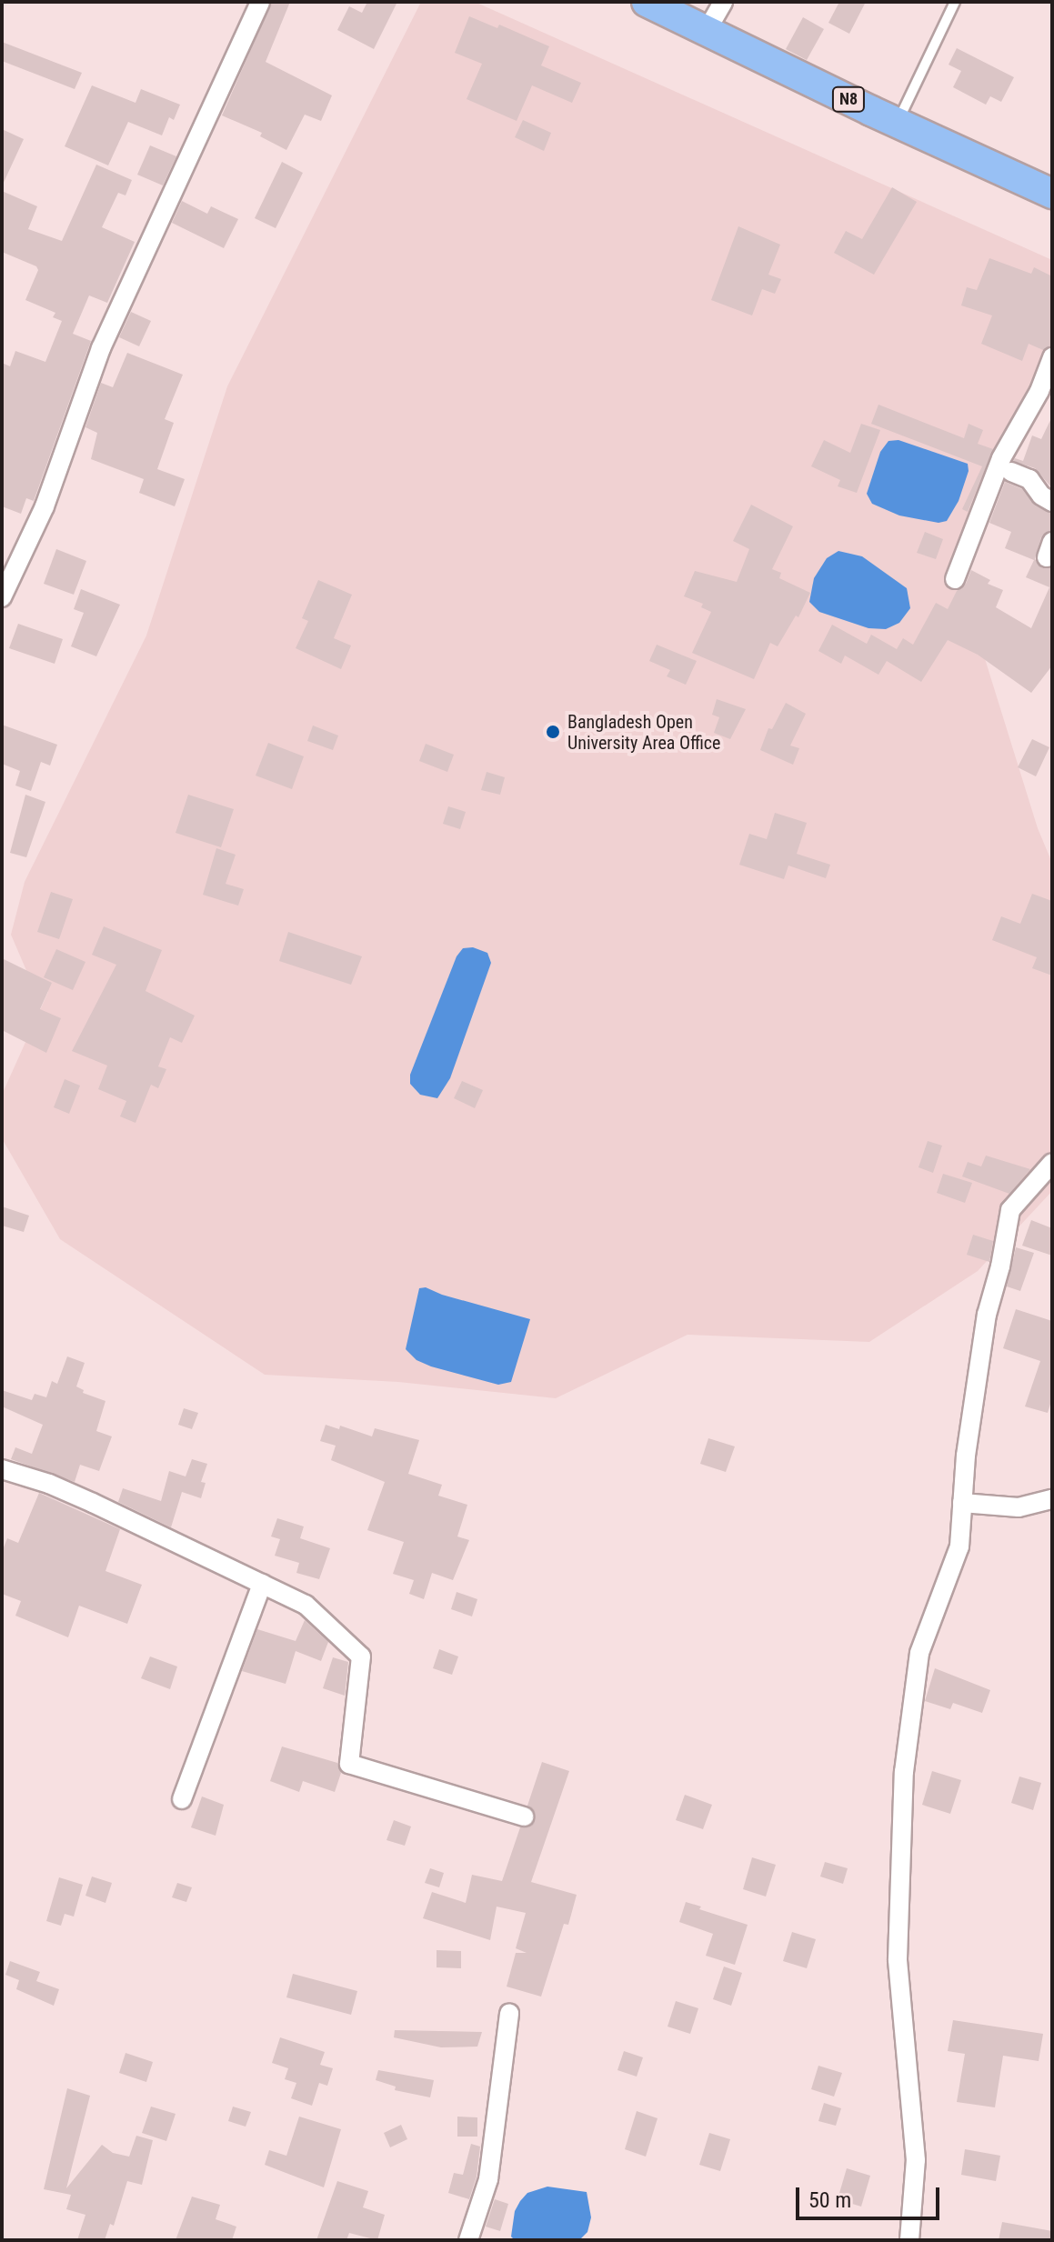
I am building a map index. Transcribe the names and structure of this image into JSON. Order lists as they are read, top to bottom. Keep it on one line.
{"streets":{"highway":["N8"]},"places":["Bangladesh Open University Area Office"],"scale_bar":"50 m"}
